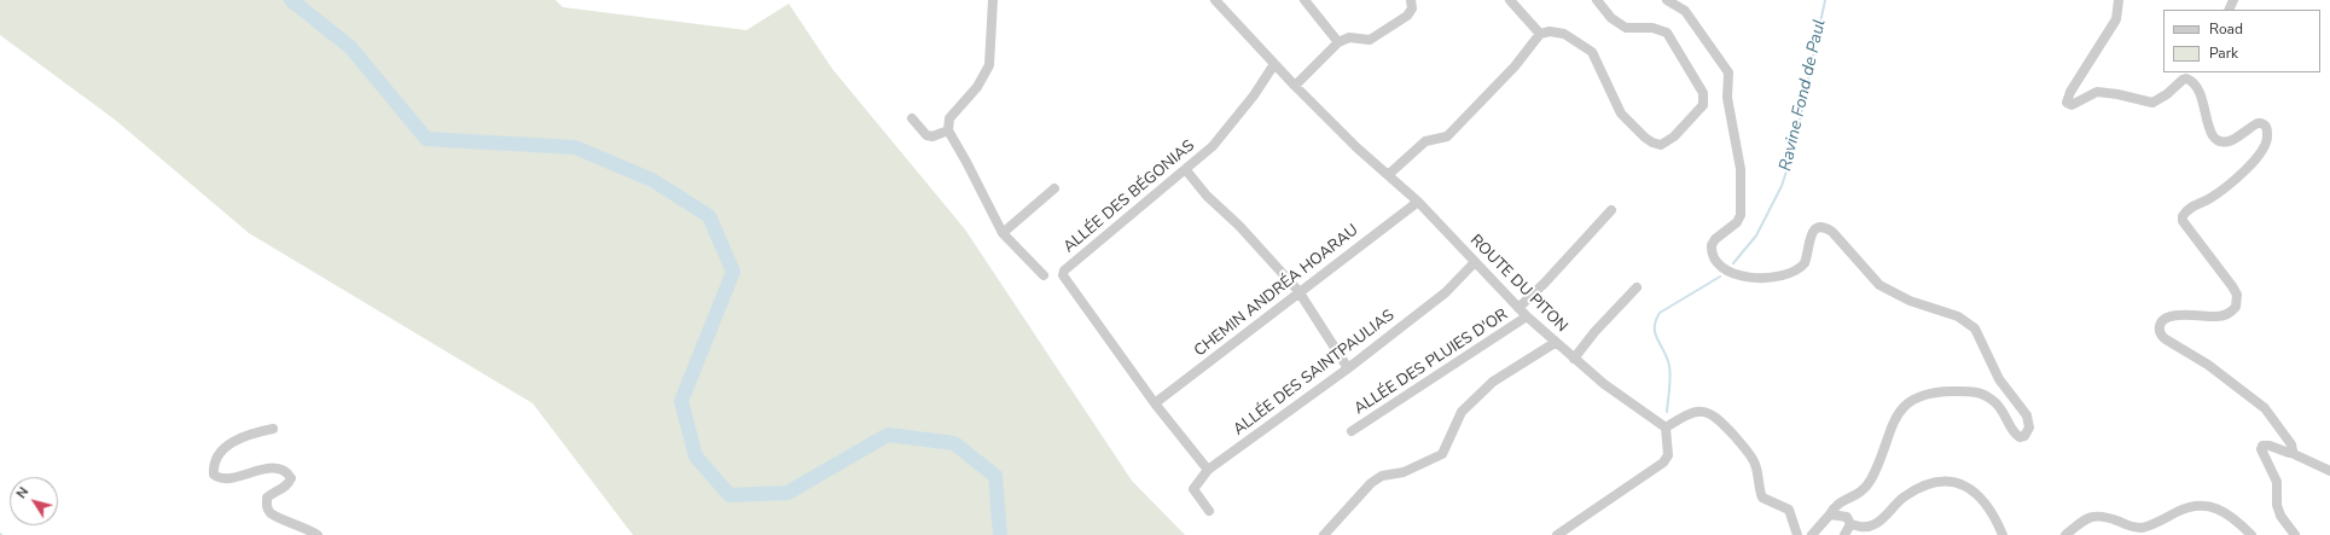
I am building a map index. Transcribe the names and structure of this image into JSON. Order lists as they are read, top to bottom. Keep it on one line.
{"streets":{"street":["ALLÉE DES BÉGONIAS","ROUTE DU PITON","CHEMIN ANDRÉA HOARAU","ALLÉE DES PLUIES D'OR","ALLÉE DES SAINTPAULIAS"]},"crossings":[["ALLÉE DES BÉGONIAS","ROUTE DU PITON"],["ALLÉE DES BÉGONIAS","CHEMIN ANDRÉA HOARAU"],["ALLÉE DES BÉGONIAS","ALLÉE DES SAINTPAULIAS"],["ROUTE DU PITON","CHEMIN ANDRÉA HOARAU"],["ROUTE DU PITON","ALLÉE DES PLUIES D'OR"],["ROUTE DU PITON","ALLÉE DES SAINTPAULIAS"]],"water":["Ravine Fond de Paul"],"legend":["Road","Park"],"north":"top left"}
